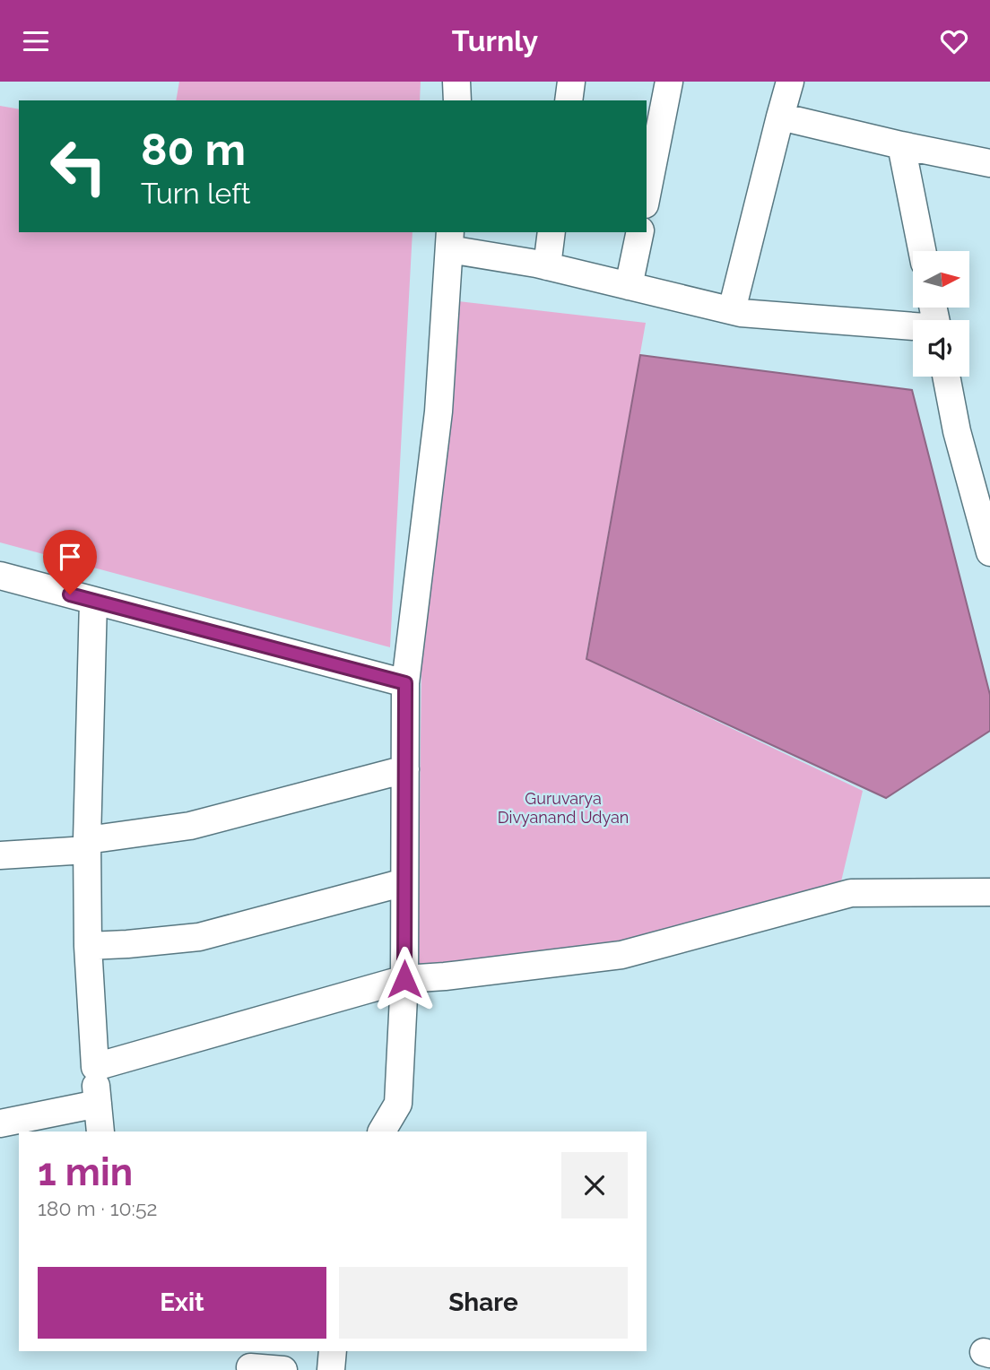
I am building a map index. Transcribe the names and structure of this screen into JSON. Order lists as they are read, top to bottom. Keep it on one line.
{"parks":["Guruvarya Divyanand Udyan"],"north":"right","page":{"header":"Turnly","turn":["80 m","Turn left"],"heading":["1 min","180 m · 10:52"],"buttons":["Exit","Share"]}}
